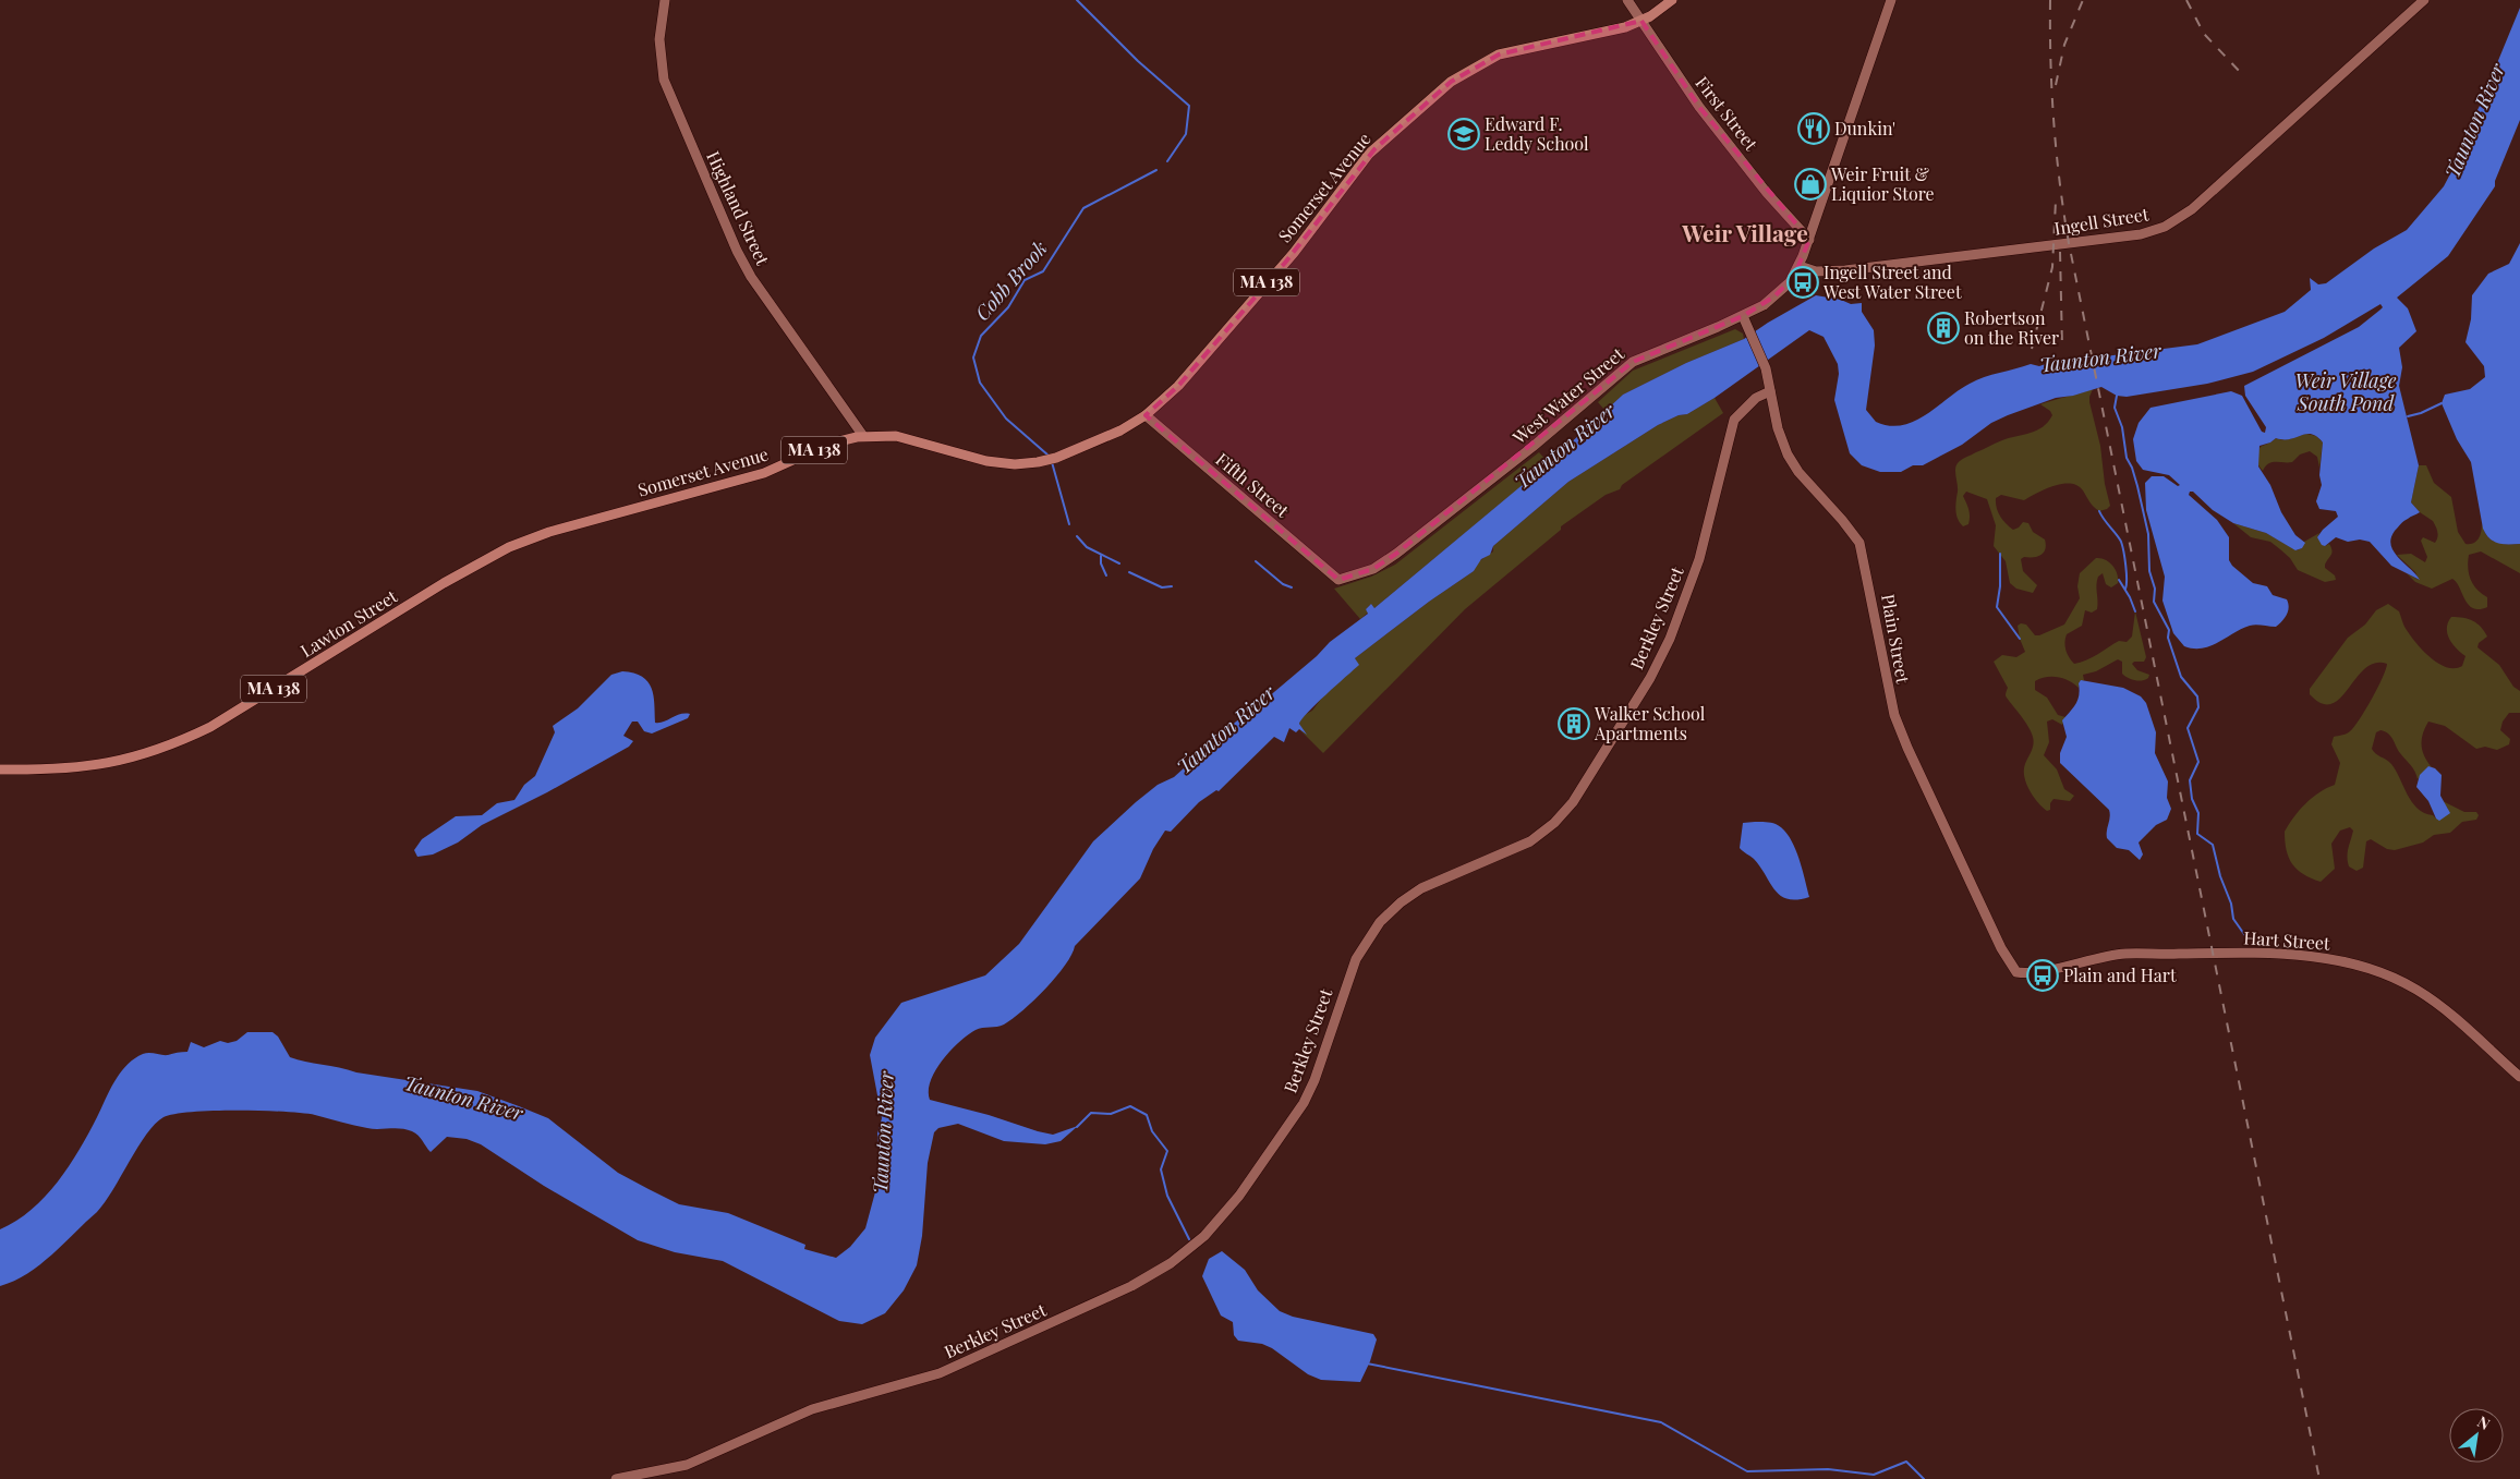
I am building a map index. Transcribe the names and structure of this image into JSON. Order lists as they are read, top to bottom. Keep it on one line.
{"streets":{"main road":["First Street","Somerset Avenue","Highland Street","Ingell Street","MA 138","West Water Street","Fifth Street","Berkley Street","Lawton Street","Plain Street","Hart Street"]},"crossings":[["First Street","Somerset Avenue"],["First Street","West Water Street"],["Somerset Avenue","Highland Street"],["Somerset Avenue","Fifth Street"],["Somerset Avenue","Lawton Street"],["Ingell Street","West Water Street"],["West Water Street","Fifth Street"],["West Water Street","Plain Street"],["Berkley Street","Plain Street"],["Plain Street","Hart Street"]],"districts":["Weir Village"],"water":["Taunton River","Cobb Brook","Weir Village South Pond"],"places":{"restaurant":["Dunkin'"],"school or university":["Edward F. Leddy School"],"shop":["Weir Fruit & Liquior Store"],"bus stop":["Ingell Street and West Water Street","Plain and Hart"],"building":["Robertson on the River","Walker School Apartments"]},"north":"top right"}
